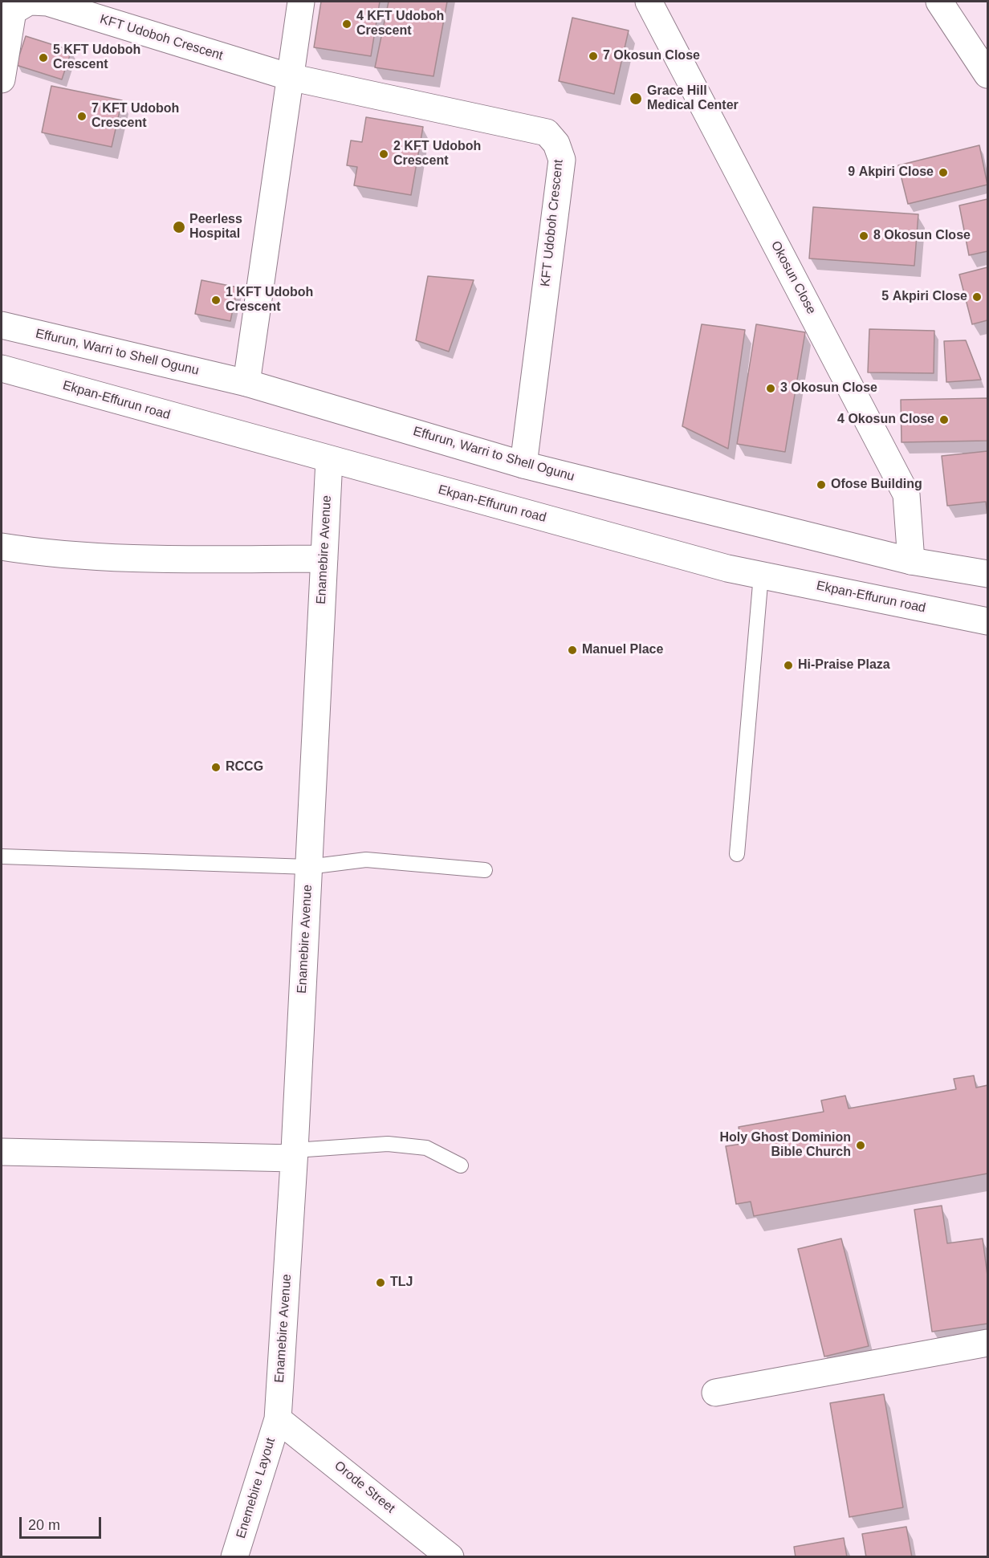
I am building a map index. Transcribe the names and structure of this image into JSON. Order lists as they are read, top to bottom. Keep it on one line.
{"streets":{"street":["KFT Udoboh Crescent","Okosun Close","Effurun, Warri to Shell Ogunu","Ekpan-Effurun road","Enamebire Avenue","Orode Street","Enemebire Layout"]},"crossings":[["KFT Udoboh Crescent","Effurun, Warri to Shell Ogunu"],["Okosun Close","Effurun, Warri to Shell Ogunu"],["Ekpan-Effurun road","Enamebire Avenue"],["Enamebire Avenue","Orode Street"],["Enamebire Avenue","Enemebire Layout"],["Orode Street","Enemebire Layout"]],"places":["4 KFT Udoboh Crescent","7 Okosun Close","5 KFT Udoboh Crescent","Grace Hill Medical Center","7 KFT Udoboh Crescent","2 KFT Udoboh Crescent","9 Akpiri Close","Peerless Hospital","8 Okosun Close","5 Akpiri Close","1 KFT Udoboh Crescent","3 Okosun Close","4 Okosun Close","Ofose Building","Manuel Place","Hi-Praise Plaza","RCCG","Holy Ghost Dominion Bible Church","TLJ"],"scale_bar":"20 m"}
